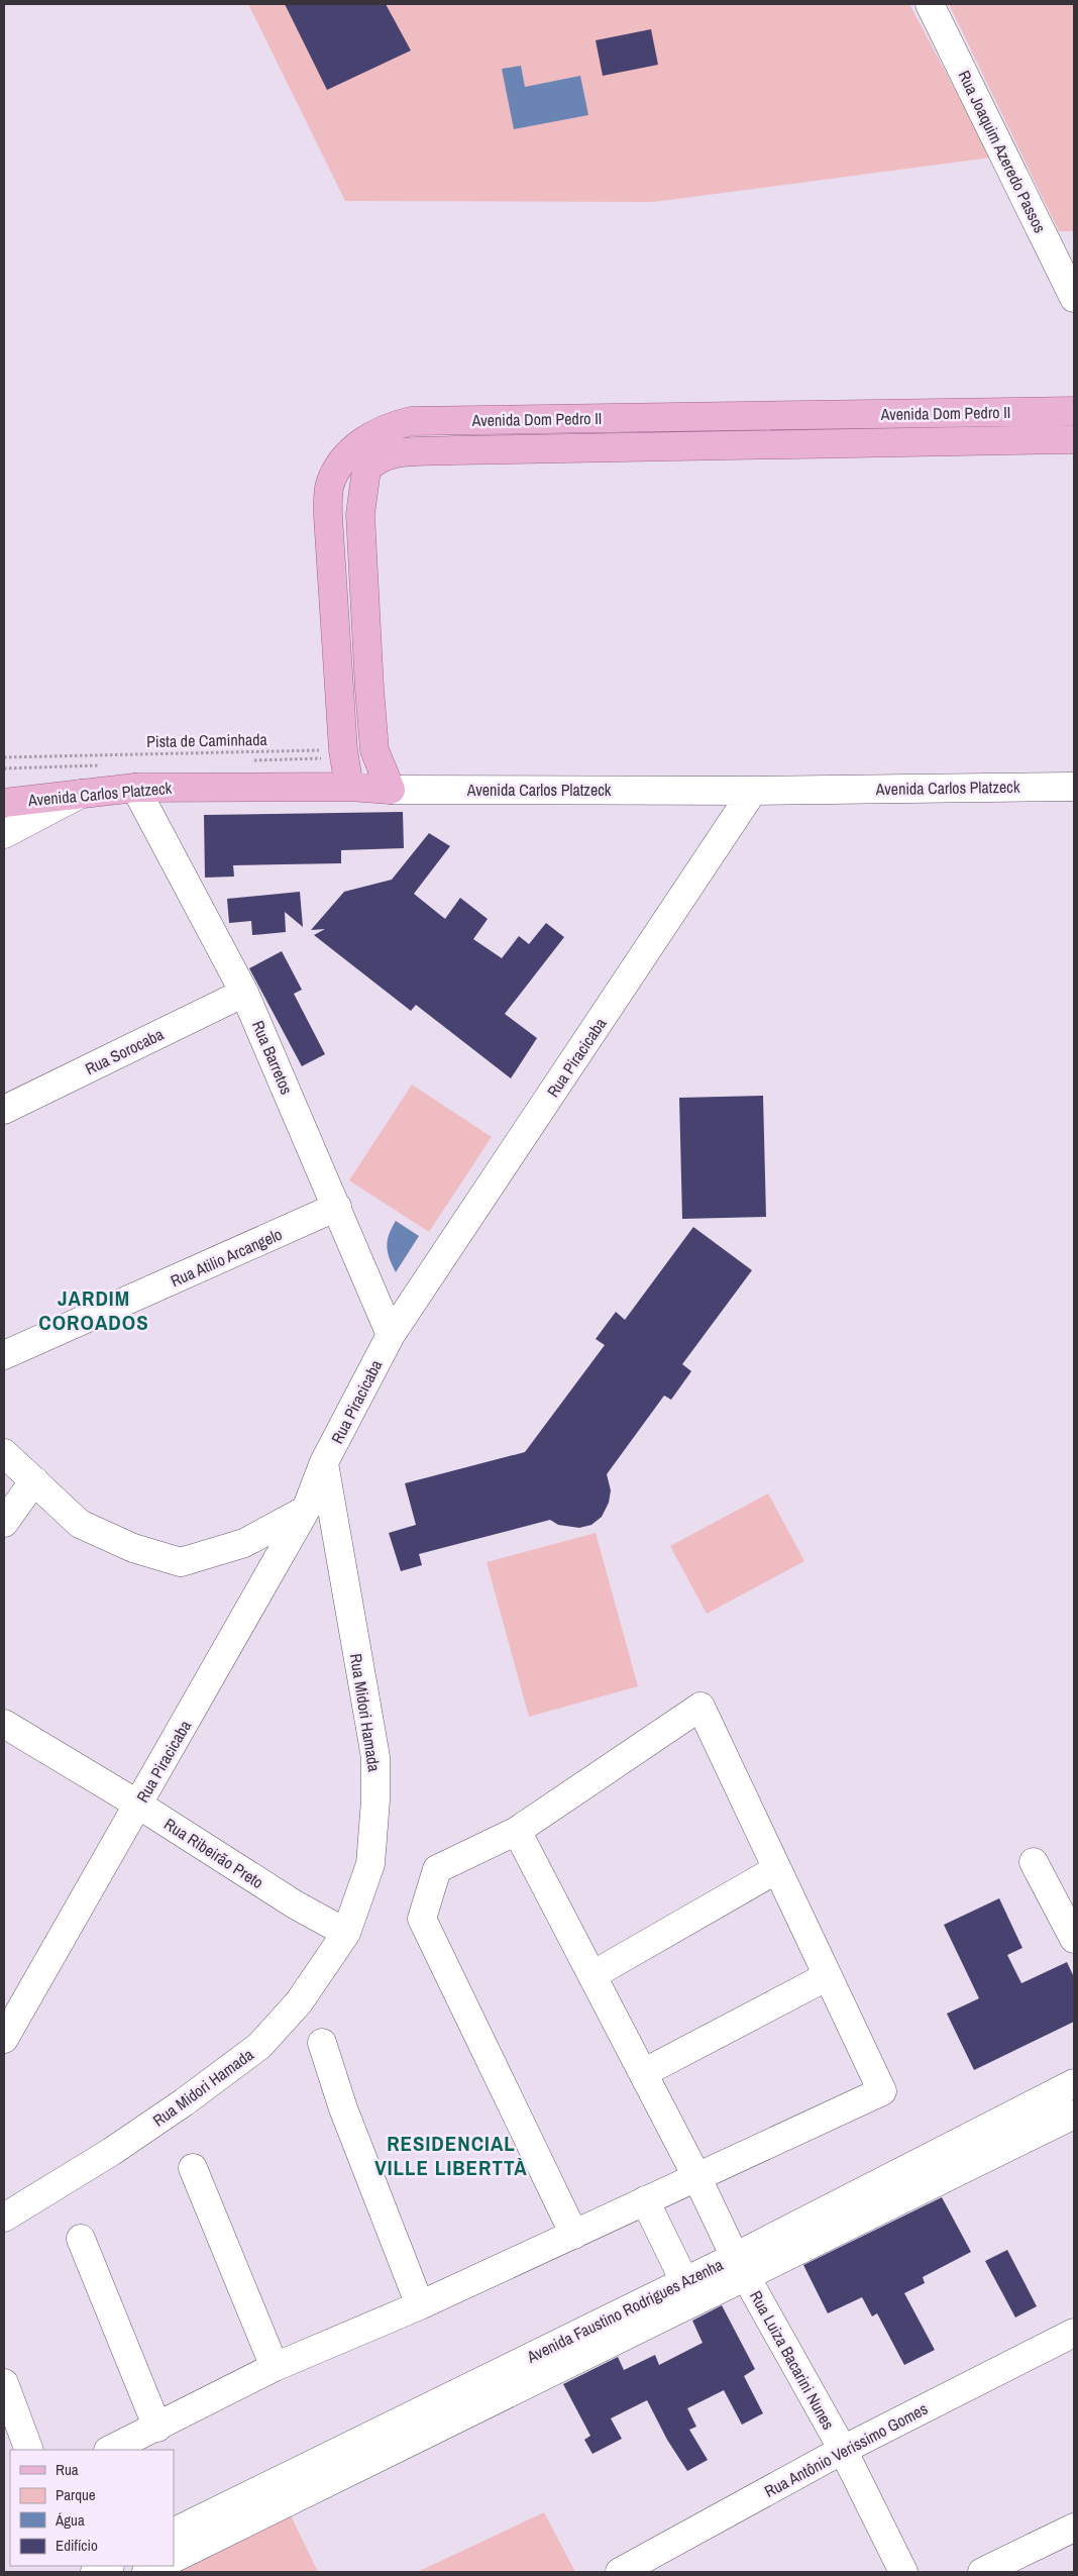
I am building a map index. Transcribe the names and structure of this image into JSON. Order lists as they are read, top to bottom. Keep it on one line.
{"streets":{"main road":["Avenida Dom Pedro II","Avenida Carlos Platzeck"],"street":["Rua Joaquim Azeredo Passos","Rua Sorocaba","Rua Barretos","Rua Piracicaba","Rua Atilio Arcangelo","Rua Midori Hamada","Rua Ribeirão Preto","Avenida Faustino Rodrigues Azenha","Rua Luiza Bacarini Nunes","Rua Antônio Verissimo Gomes"],"path":["Pista de Caminhada"]},"crossings":[["Avenida Dom Pedro II","Pista de Caminhada"],["Avenida Dom Pedro II","Avenida Carlos Platzeck"],["Avenida Carlos Platzeck","Rua Barretos"],["Avenida Carlos Platzeck","Rua Piracicaba"],["Rua Sorocaba","Rua Barretos"],["Rua Barretos","Rua Piracicaba"],["Rua Barretos","Rua Atilio Arcangelo"],["Rua Piracicaba","Rua Midori Hamada"],["Rua Piracicaba","Rua Ribeirão Preto"],["Rua Midori Hamada","Rua Ribeirão Preto"],["Avenida Faustino Rodrigues Azenha","Rua Luiza Bacarini Nunes"],["Rua Luiza Bacarini Nunes","Rua Antônio Verissimo Gomes"]],"districts":["JARDIM COROADOS","RESIDENCIAL VILLE LIBERTTÀ"],"legend":["Rua","Parque","Água","Edifício"]}
